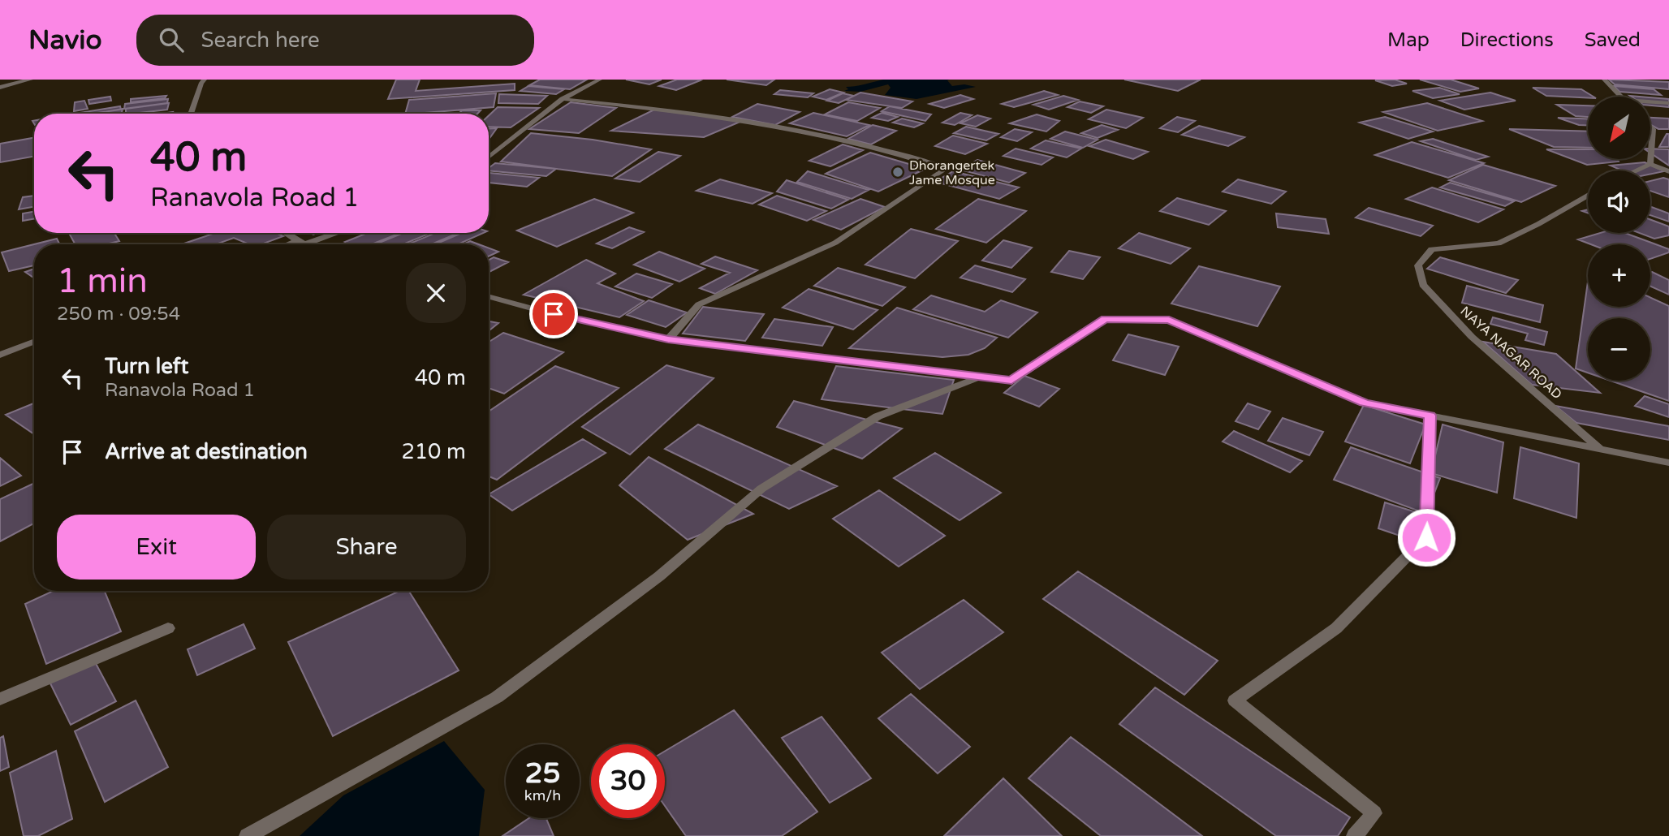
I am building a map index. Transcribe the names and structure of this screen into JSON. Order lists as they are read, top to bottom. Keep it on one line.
{"streets":{"street":["NAYA NAGAR ROAD"]},"places":["Dhorangertek Jame Mosque"],"north":"bottom left","page":{"header":"Navio","search":"Search here","nav":["Map","Directions","Saved"],"map_buttons":["+","−"],"turn":["40 m","Ranavola Road 1"],"heading":["1 min","250 m · 09:54"],"list":[{"name":"Turn left","note":"Ranavola Road 1","value":"40 m"},{"name":"Arrive at destination","value":"210 m"}],"buttons":["Exit","Share"],"speed":"25 km/h","limit":"30"}}
